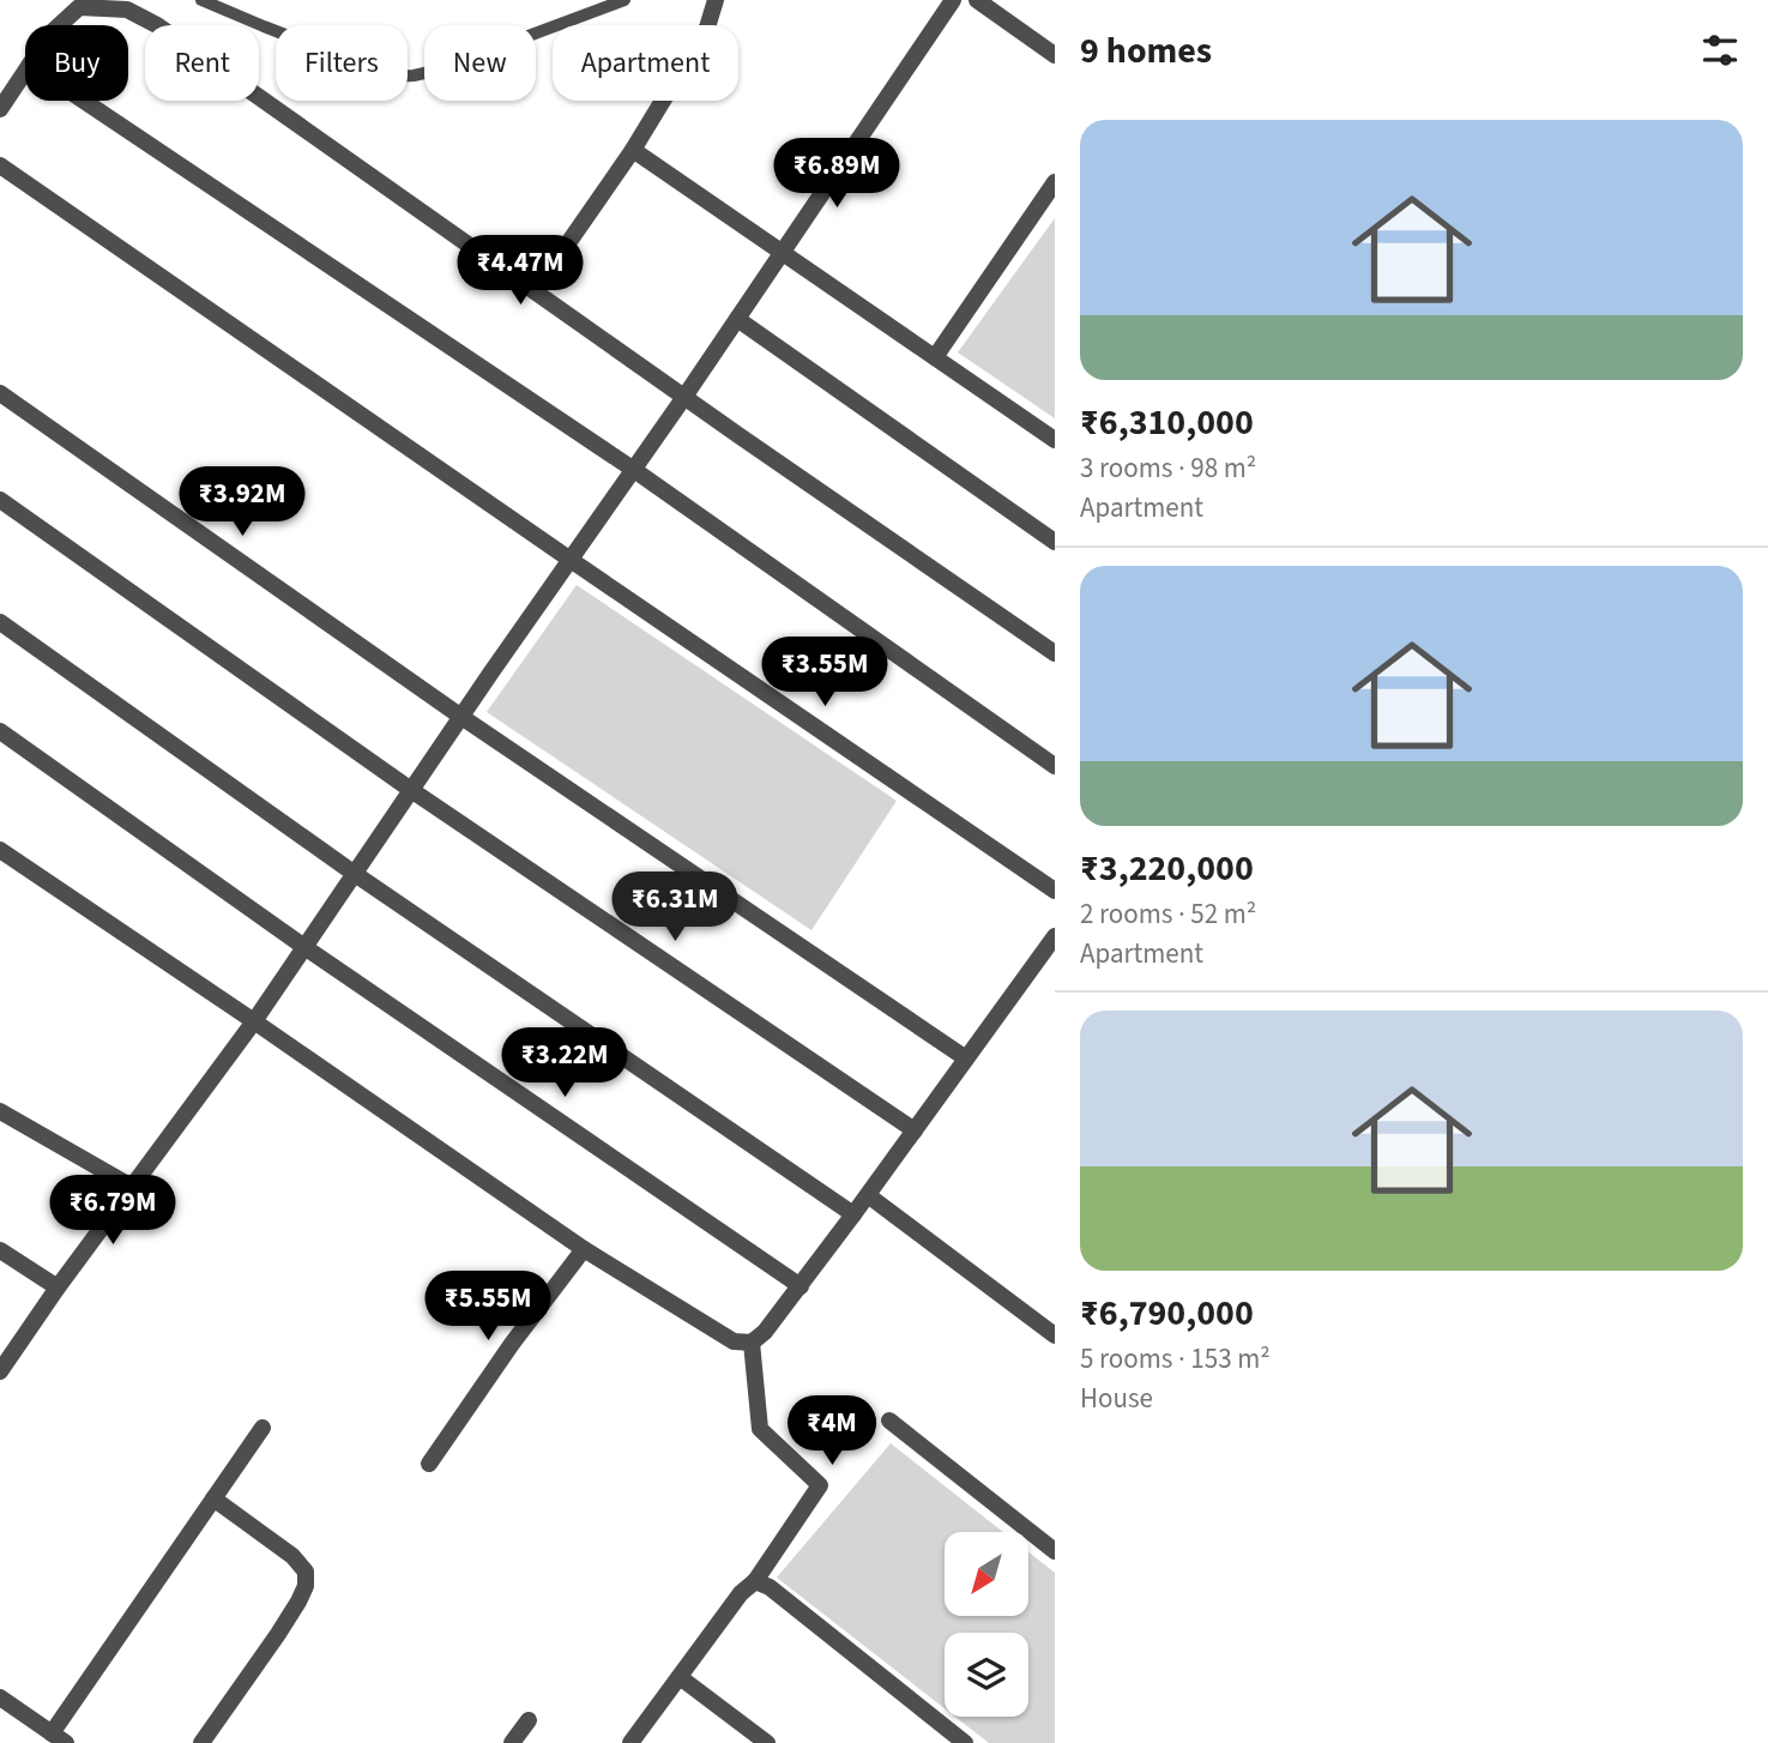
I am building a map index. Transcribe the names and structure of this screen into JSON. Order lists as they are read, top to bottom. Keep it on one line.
{"north":"bottom left","page":{"heading":"9 homes","chip":["Buy","Rent","Filters","New","Apartment"],"list":[{"name":"₹6,310,000","note":"3 rooms · 98 m² · Apartment"},{"name":"₹3,220,000","note":"2 rooms · 52 m² · Apartment"},{"name":"₹6,790,000","note":"5 rooms · 153 m² · House"}],"price":["₹6.89M","₹4.47M","₹3.92M","₹3.55M","₹6.31M","₹3.22M","₹6.79M","₹5.55M","₹4M"]}}
